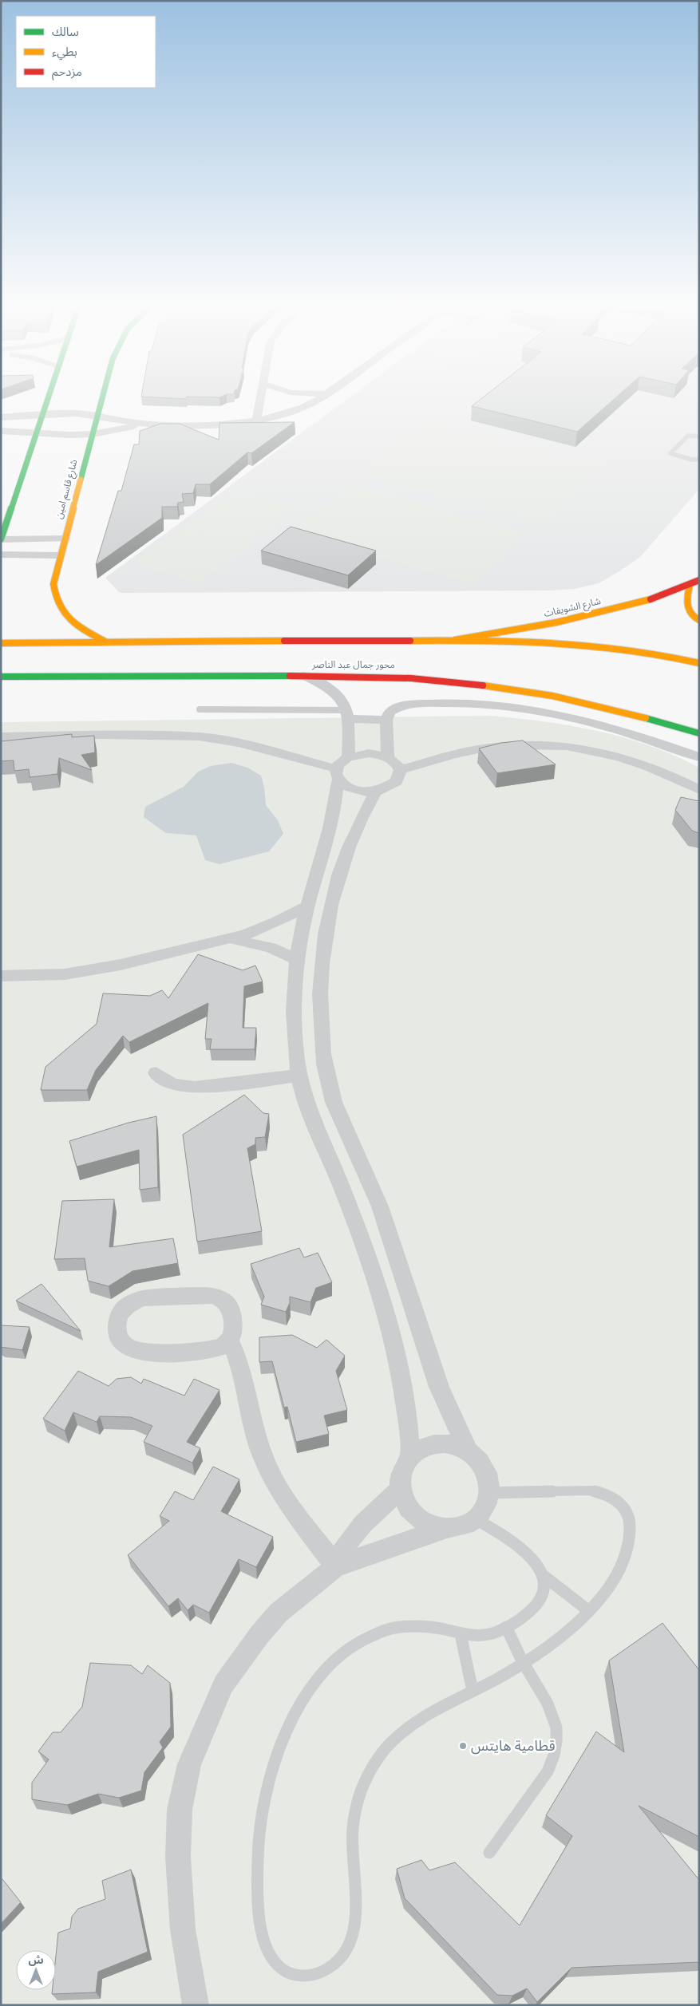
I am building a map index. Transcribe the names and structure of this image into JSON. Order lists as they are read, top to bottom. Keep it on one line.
{"streets":{"main road":["شارع قاسم امين","شارع الشويفات","محور جمال عبد الناصر"]},"places":["قطامية هايتس"],"legend":["سالك","بطيء","مزدحم"],"north":"top"}
